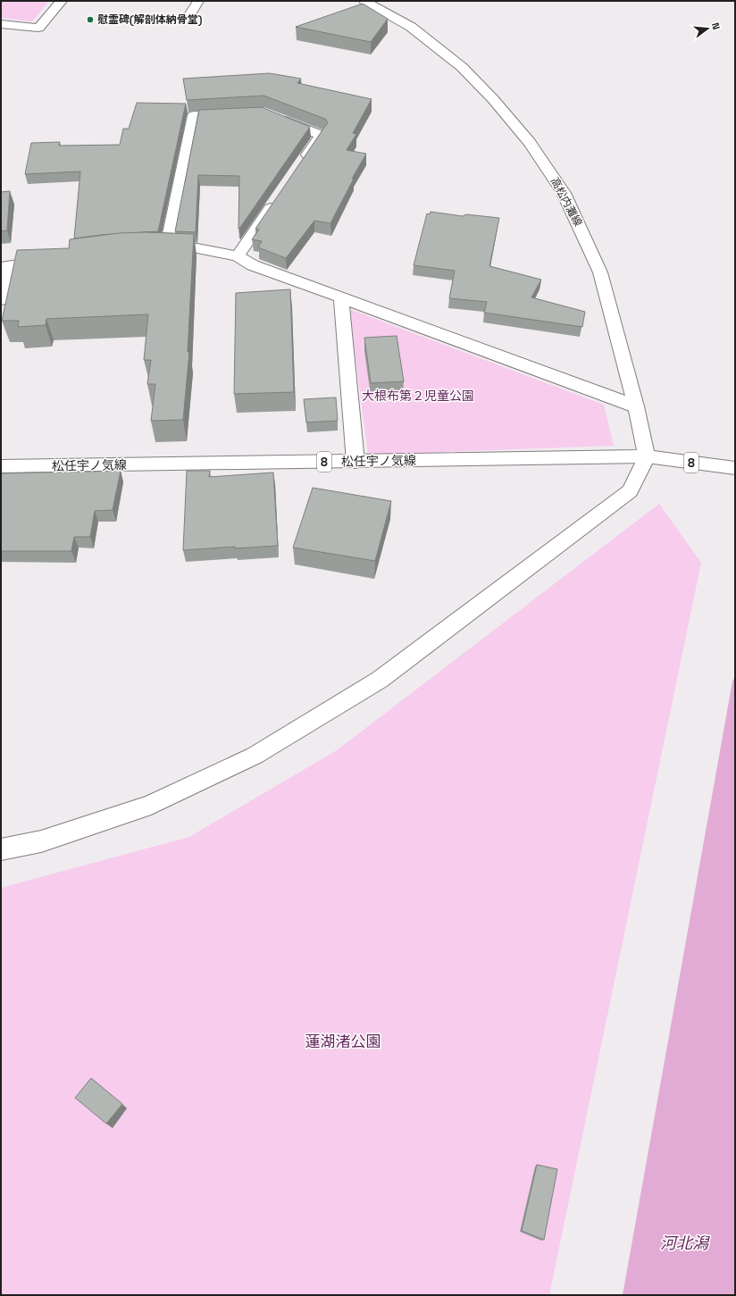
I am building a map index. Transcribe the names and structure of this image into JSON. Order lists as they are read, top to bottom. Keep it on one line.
{"streets":{"street":["高松内灘線","松任宇ノ気線","8"]},"crossings":[["高松内灘線","松任宇ノ気線"]],"water":["河北潟"],"parks":["大根布第２児童公園","蓮湖渚公園"],"places":["慰霊碑(解剖体納骨堂)"],"north":"right"}
